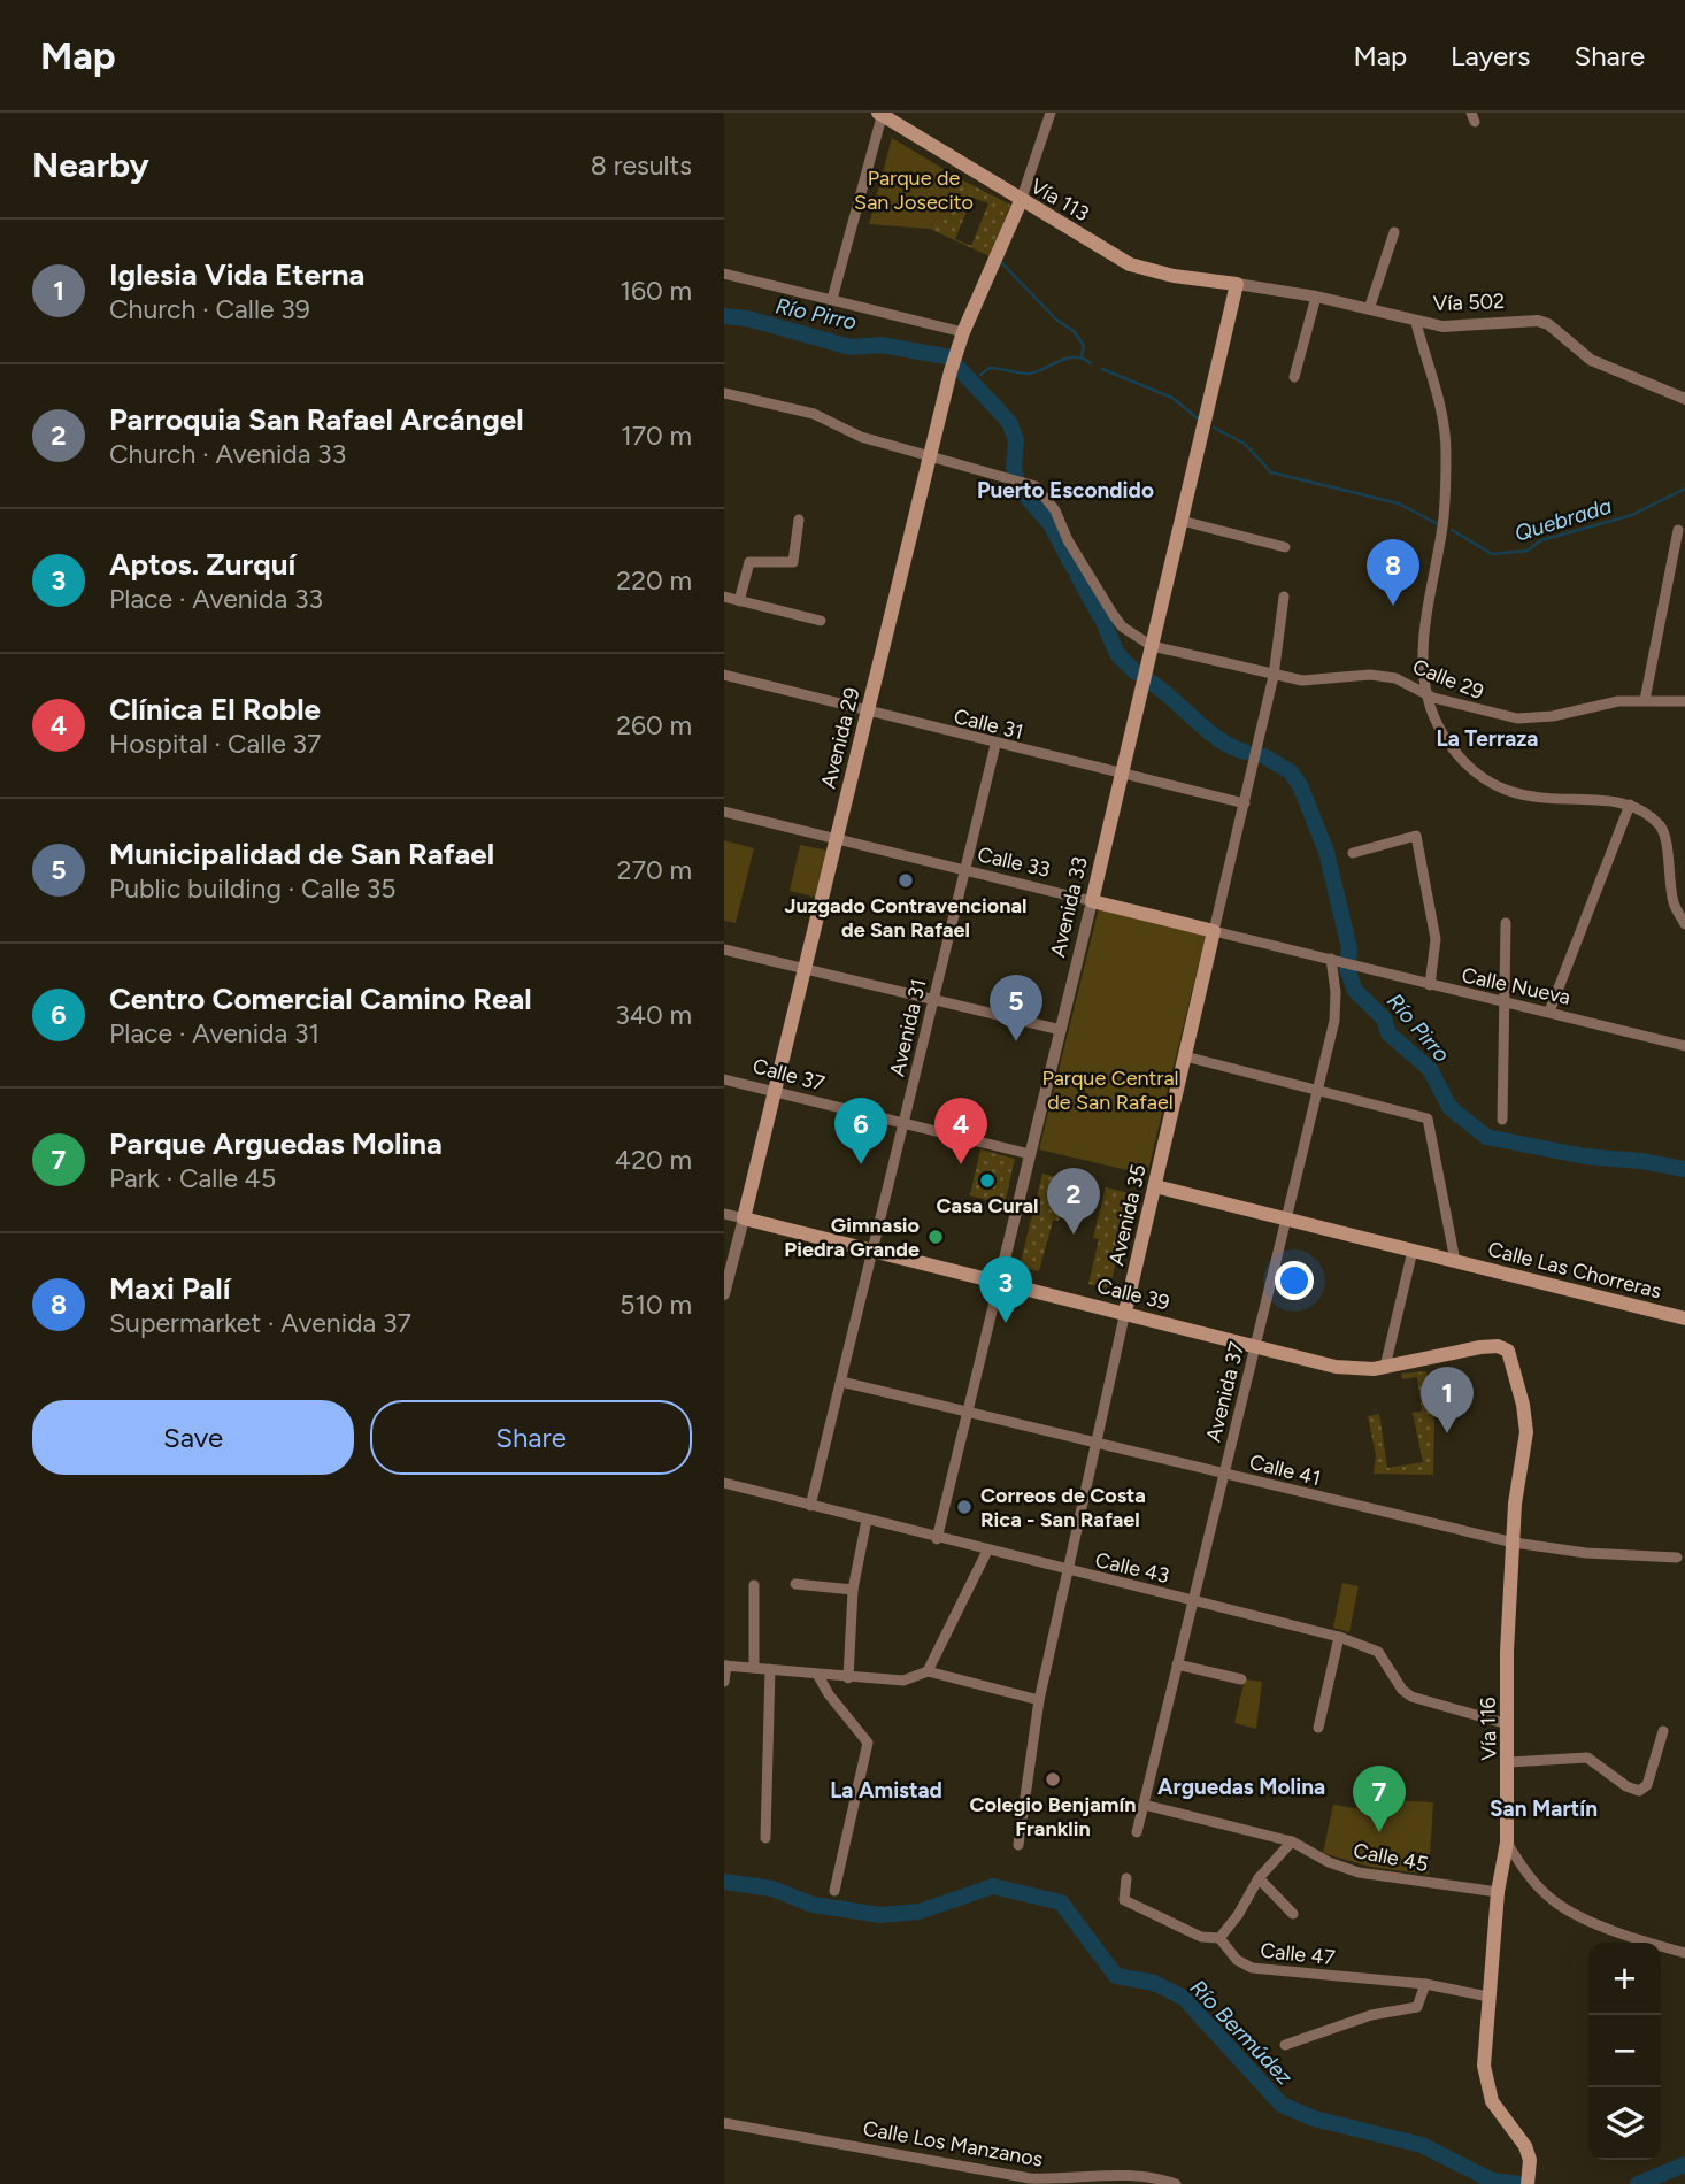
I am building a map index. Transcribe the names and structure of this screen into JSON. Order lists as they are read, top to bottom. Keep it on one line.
{"streets":{"main road":["Vía 113","Avenida 29","Calle 33","Avenida 33","Avenida 35","Calle Las Chorreras","Calle 39","Vía 116"],"street":["Vía 502","Calle 29","Calle 31","Calle Nueva","Avenida 31","Calle 37","Avenida 37","Calle 41","Calle 43","Calle 45","Calle 47","Calle Los Manzanos"]},"crossings":[["Vía 113","Vía 502"],["Vía 113","Avenida 29"],["Vía 113","Avenida 33"],["Vía 502","Avenida 33"],["Calle 29","Avenida 33"],["Calle 29","Avenida 35"],["Calle 31","Avenida 29"],["Calle 31","Avenida 33"],["Calle 31","Avenida 31"],["Calle 31","Avenida 35"],["Avenida 29","Calle 33"],["Avenida 29","Calle 37"],["Avenida 29","Calle 39"],["Calle 33","Avenida 33"],["Calle 33","Calle Nueva"],["Calle 33","Avenida 31"],["Calle 33","Avenida 35"],["Calle 33","Avenida 37"],["Avenida 33","Calle 37"],["Avenida 33","Calle 39"],["Avenida 33","Calle 41"],["Avenida 33","Calle 43"],["Calle Nueva","Avenida 37"],["Avenida 31","Calle 37"],["Avenida 31","Calle 39"],["Avenida 31","Calle 41"],["Avenida 31","Calle 43"],["Avenida 35","Calle 39"],["Avenida 35","Calle 41"],["Avenida 35","Calle 43"],["Calle 39","Avenida 37"],["Calle 39","Vía 116"],["Avenida 37","Calle 41"],["Avenida 37","Calle 43"],["Avenida 37","Calle 45"],["Calle 41","Vía 116"],["Calle 43","Vía 116"],["Vía 116","Calle 45"],["Vía 116","Calle 47"]],"districts":["Puerto Escondido","La Terraza","Arguedas Molina","La Amistad","San Martín"],"water":["Río Pirro","Quebrada","Río Bermúdez"],"parks":["Parque de San Josecito","Parque Central de San Rafael"],"places":["Juzgado Contravencional de San Rafael","Casa Cural","Gimnasio Piedra Grande","Correos de Costa Rica - San Rafael","Colegio Benjamín Franklin"],"page":{"header":"Map","nav":["Map","Layers","Share"],"heading":["Nearby","8 results"],"list":[{"mark":"1","name":"Iglesia Vida Eterna","note":"Church · Calle 39","value":"160 m"},{"mark":"2","name":"Parroquia San Rafael Arcángel","note":"Church · Avenida 33","value":"170 m"},{"mark":"3","name":"Aptos. Zurquí","note":"Place · Avenida 33","value":"220 m"},{"mark":"4","name":"Clínica El Roble","note":"Hospital · Calle 37","value":"260 m"},{"mark":"5","name":"Municipalidad de San Rafael","note":"Public building · Calle 35","value":"270 m"},{"mark":"6","name":"Centro Comercial Camino Real","note":"Place · Avenida 31","value":"340 m"},{"mark":"7","name":"Parque Arguedas Molina","note":"Park · Calle 45","value":"420 m"},{"mark":"8","name":"Maxi Palí","note":"Supermarket · Avenida 37","value":"510 m"}],"pins":["8","5","4","6","2","3","1","7"],"buttons":["Save","Share"],"map_buttons":["+","−"]}}
